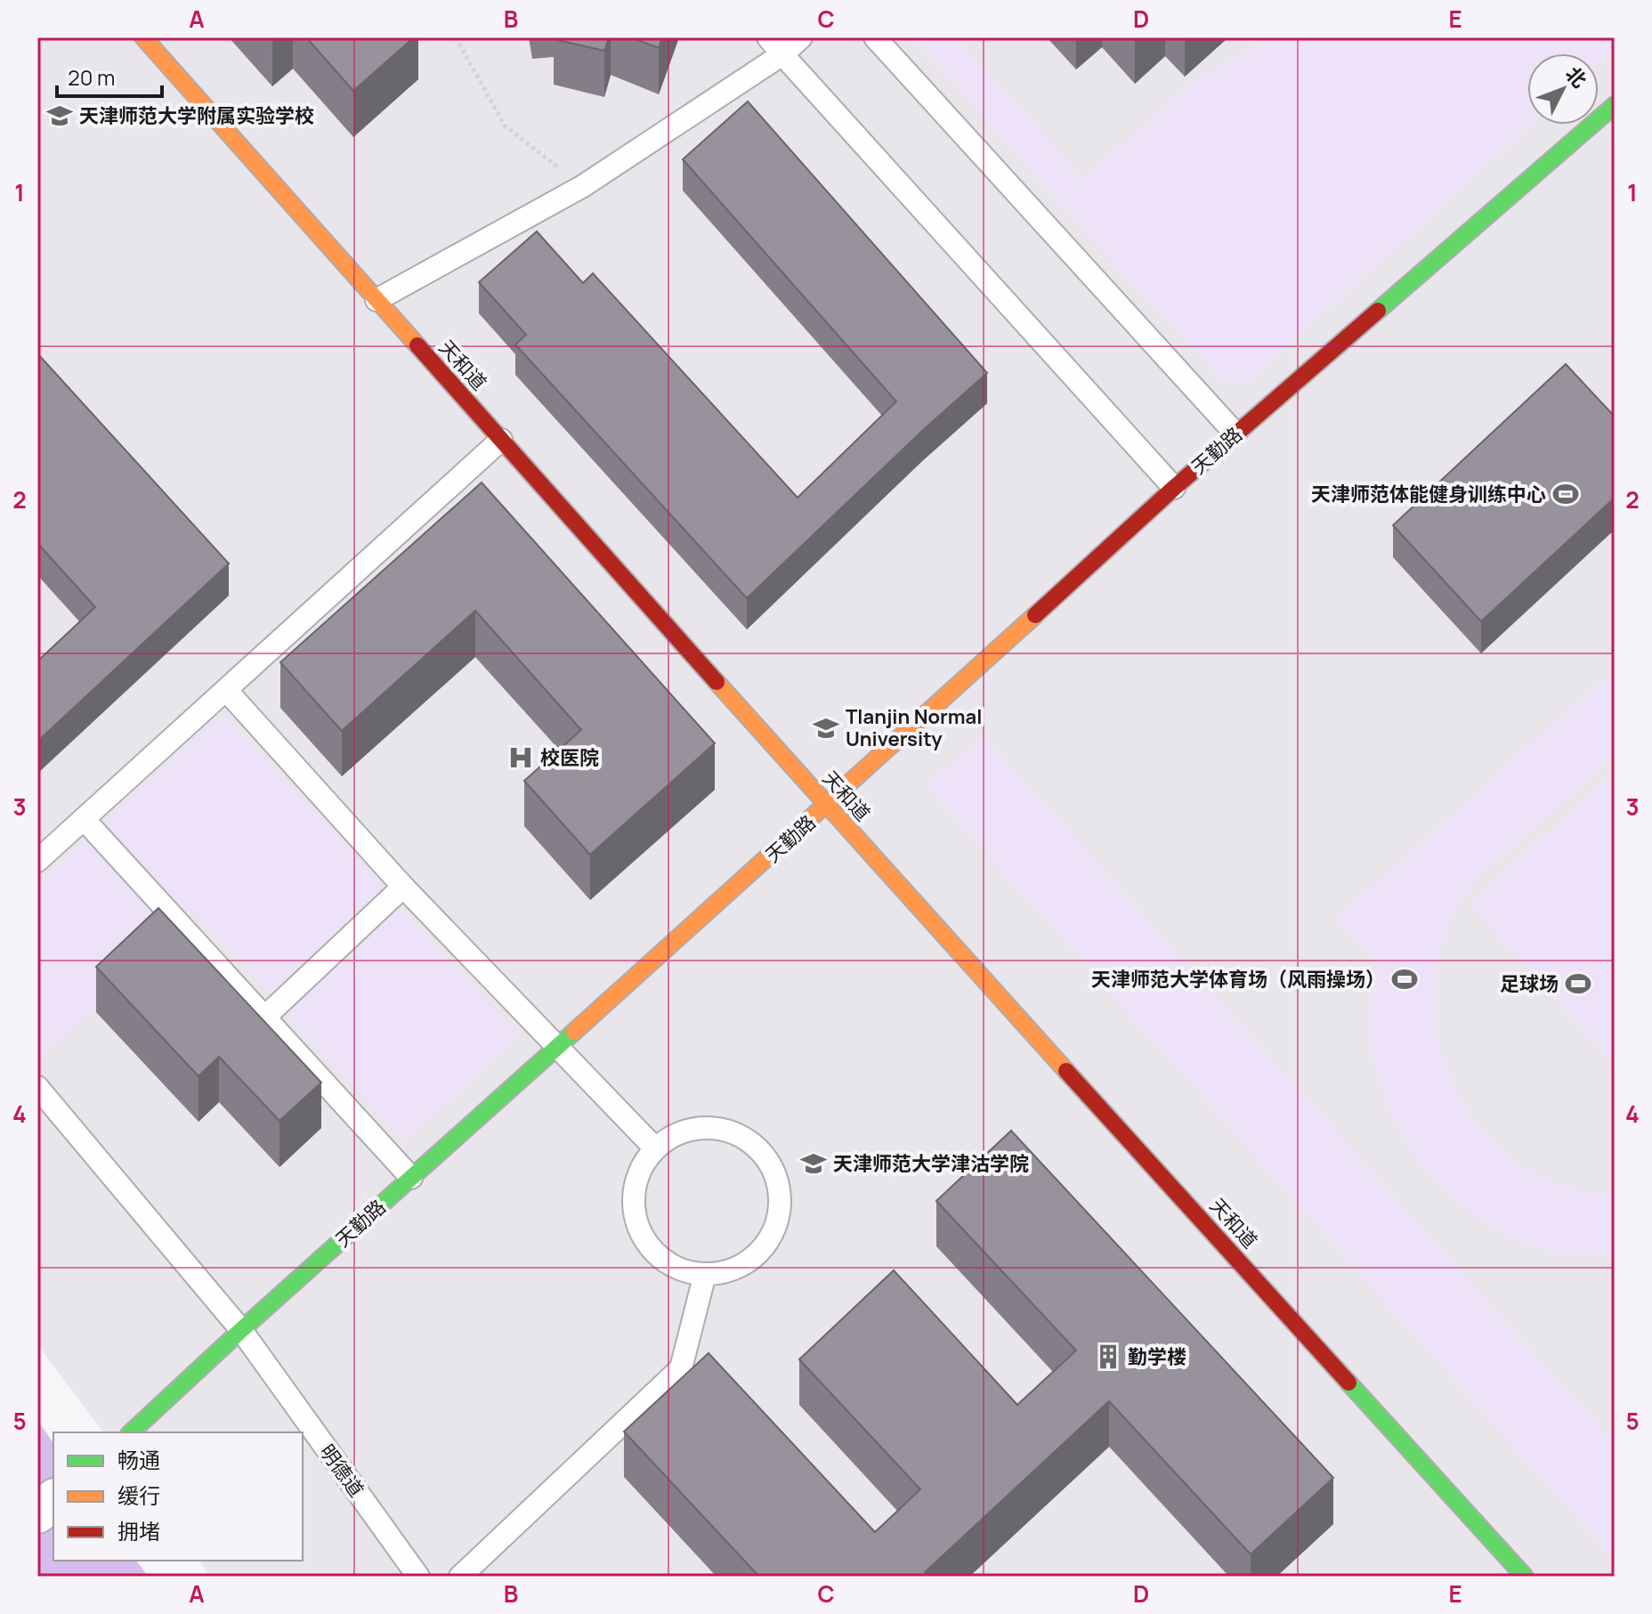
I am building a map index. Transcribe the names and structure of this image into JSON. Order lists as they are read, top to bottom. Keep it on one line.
{"streets":{"street":["天和道","天勤路"],"lane":["明德道"]},"crossings":[["天和道","天勤路"],["天勤路","明德道"]],"places":{"school or university":["天津师范大学附属实验学校","TIanjin Normal University","天津师范大学津沽学院"],"sports":["天津师范体能健身训练中心","天津师范大学体育场（风雨操场）","足球场"],"hospital":["校医院"],"building":["勤学楼"]},"legend":["畅通","缓行","拥堵"],"scale_bar":"20 m","north":"top right","grid":{"columns":["A","B","C","D","E"],"rows":["1","2","3","4","5"]}}
